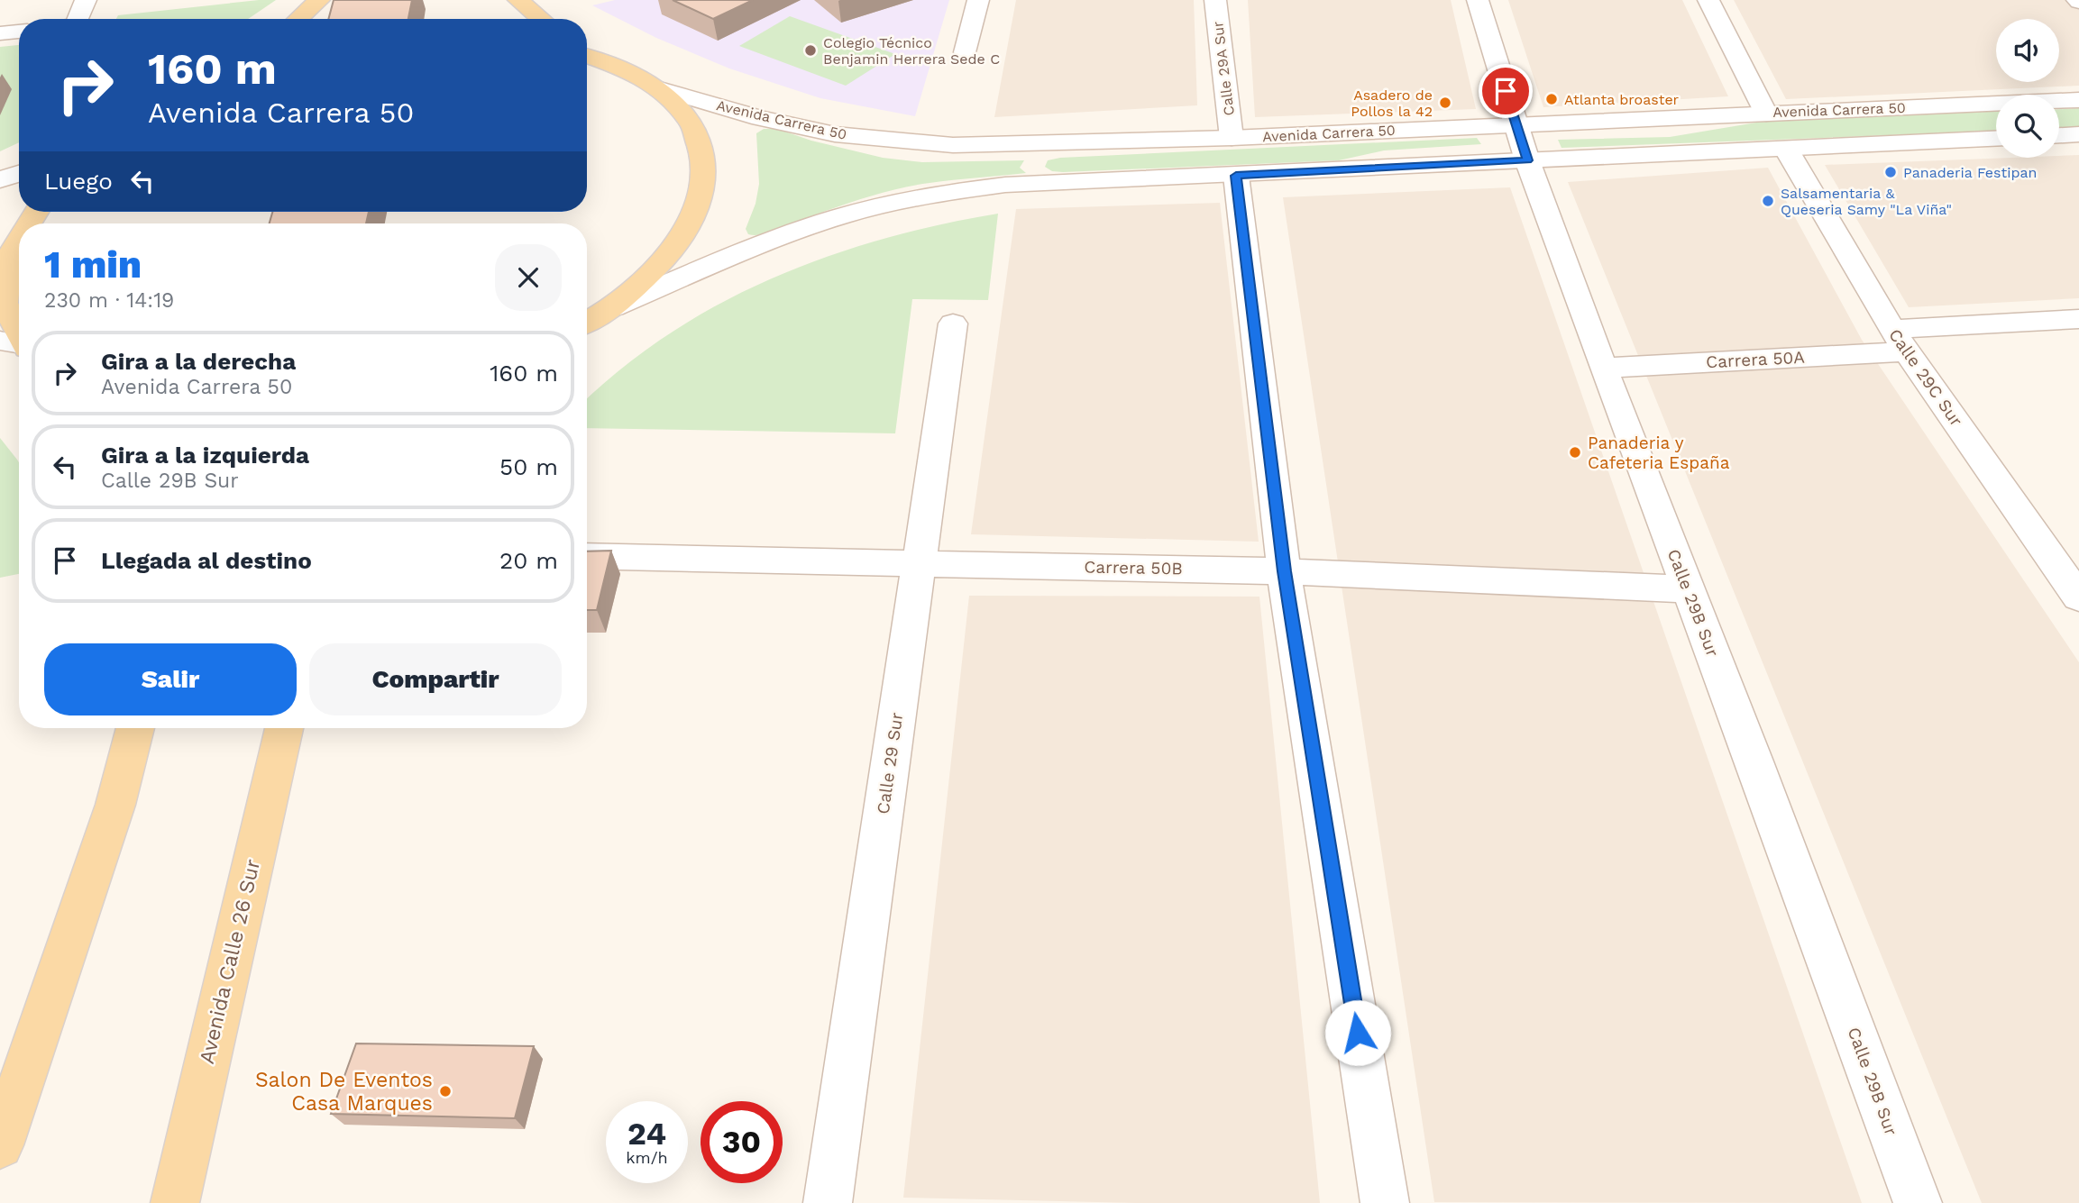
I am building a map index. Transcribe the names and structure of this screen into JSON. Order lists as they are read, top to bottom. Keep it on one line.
{"streets":{"main road":["Avenida Calle 26 Sur"],"street":["Calle 29A Sur","Avenida Carrera 50","Carrera 50A","Calle 29C Sur","Carrera 50B","Calle 29B Sur","Calle 29 Sur"]},"crossings":[["Calle 29A Sur","Avenida Carrera 50"],["Avenida Carrera 50","Calle 29B Sur"],["Carrera 50A","Calle 29C Sur"],["Carrera 50A","Calle 29B Sur"],["Carrera 50B","Calle 29B Sur"],["Carrera 50B","Calle 29 Sur"]],"places":["Colegio Técnico Benjamin Herrera Sede C","Atlanta broaster","Asadero de Pollos la 42","Panaderia Festipan","Salsamentaria & Queseria Samy \"La Viña\"","Panaderia y Cafeteria España","Salon De Eventos Casa Marques"],"page":{"turn":["160 m","Avenida Carrera 50"],"then":"Luego","heading":["1 min","230 m · 14:19"],"list":[{"name":"Gira a la derecha","note":"Avenida Carrera 50","value":"160 m"},{"name":"Gira a la izquierda","note":"Calle 29B Sur","value":"50 m"},{"name":"Llegada al destino","value":"20 m"}],"buttons":["Salir","Compartir"],"speed":"24 km/h","limit":"30"}}
